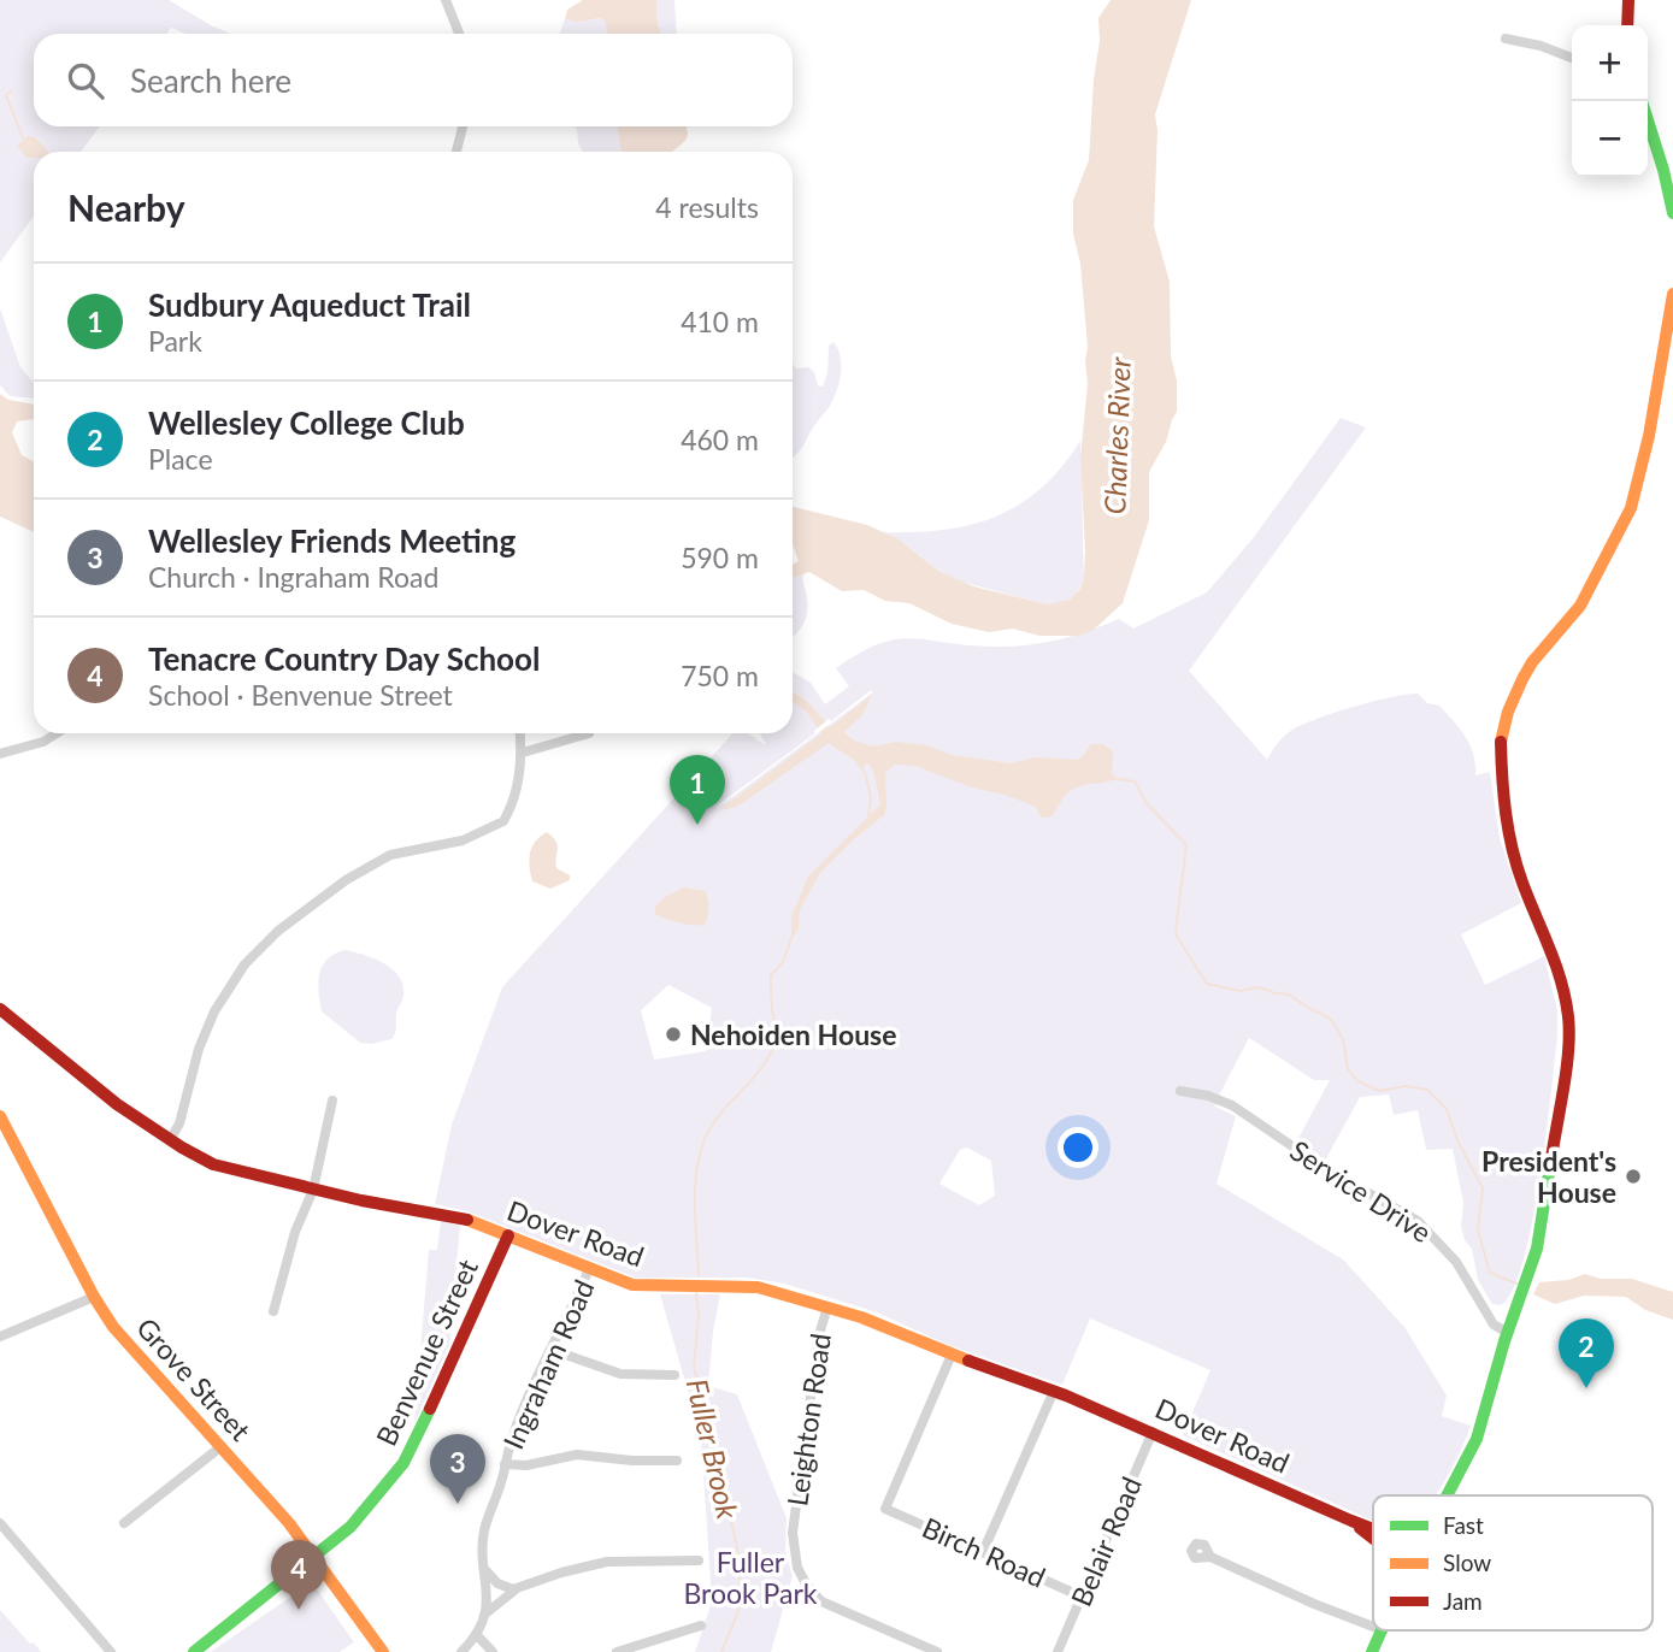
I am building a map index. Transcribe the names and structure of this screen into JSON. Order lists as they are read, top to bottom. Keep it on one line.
{"streets":{"street":["Service Drive","Dover Road","Benvenue Street","Ingraham Road","Grove Street","Leighton Road","Belair Road","Birch Road"]},"crossings":[["Dover Road","Benvenue Street"],["Dover Road","Ingraham Road"],["Dover Road","Leighton Road"],["Dover Road","Belair Road"],["Dover Road","Birch Road"],["Benvenue Street","Grove Street"],["Belair Road","Birch Road"]],"water":["Charles River","Fuller Brook"],"parks":["Fuller Brook Park"],"places":["Nehoiden House","President's House"],"legend":["Fast","Slow","Jam"],"page":{"map_buttons":["+","−"],"search":"Search here","heading":["Nearby","4 results"],"list":[{"mark":"1","name":"Sudbury Aqueduct Trail","note":"Park","value":"410 m"},{"mark":"2","name":"Wellesley College Club","note":"Place","value":"460 m"},{"mark":"3","name":"Wellesley Friends Meeting","note":"Church · Ingraham Road","value":"590 m"},{"mark":"4","name":"Tenacre Country Day School","note":"School · Benvenue Street","value":"750 m"}],"pins":["1","2","3","4"]}}
